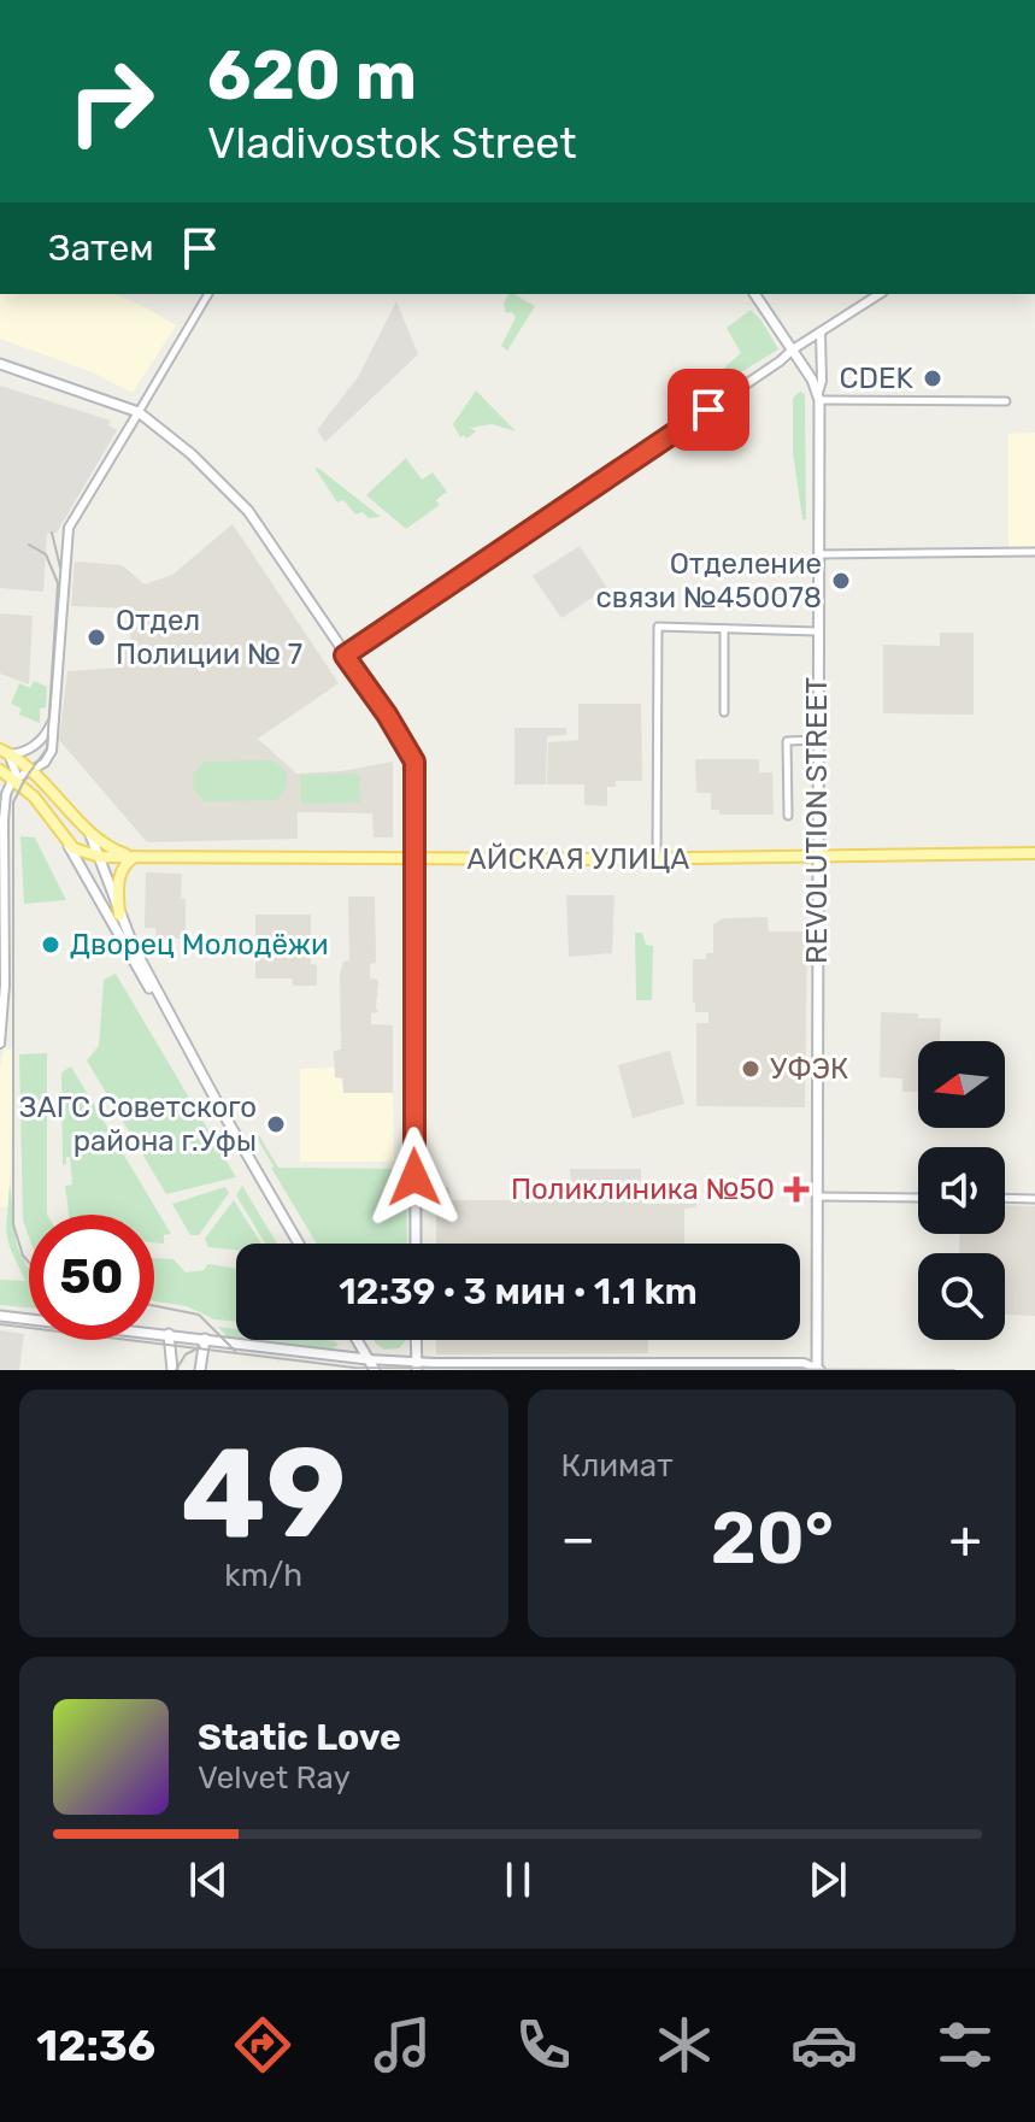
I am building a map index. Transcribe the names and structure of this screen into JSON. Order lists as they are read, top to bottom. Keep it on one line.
{"streets":{"main road":["REVOLUTION STREET","АЙСКАЯ УЛИЦА"]},"crossings":[["REVOLUTION STREET","АЙСКАЯ УЛИЦА"]],"places":{"other":["CDEK","Отделение связи №450078","Отдел Полиции № 7","Дворец Молодёжи","УФЭК","ЗАГС Советского района г.Уфы"],"health":["Поликлиника №50"]},"north":"left","page":{"turn":["620 m","Vladivostok Street"],"then":"Затем","limit":"50","trip":"12:39 · 3 мин · 1.1 km","tile":[["49","km/h"],"Климат"],"heat":["−","20°","+"],"song":["Static Love","Velvet Ray"],"tabs":"12:36"}}
